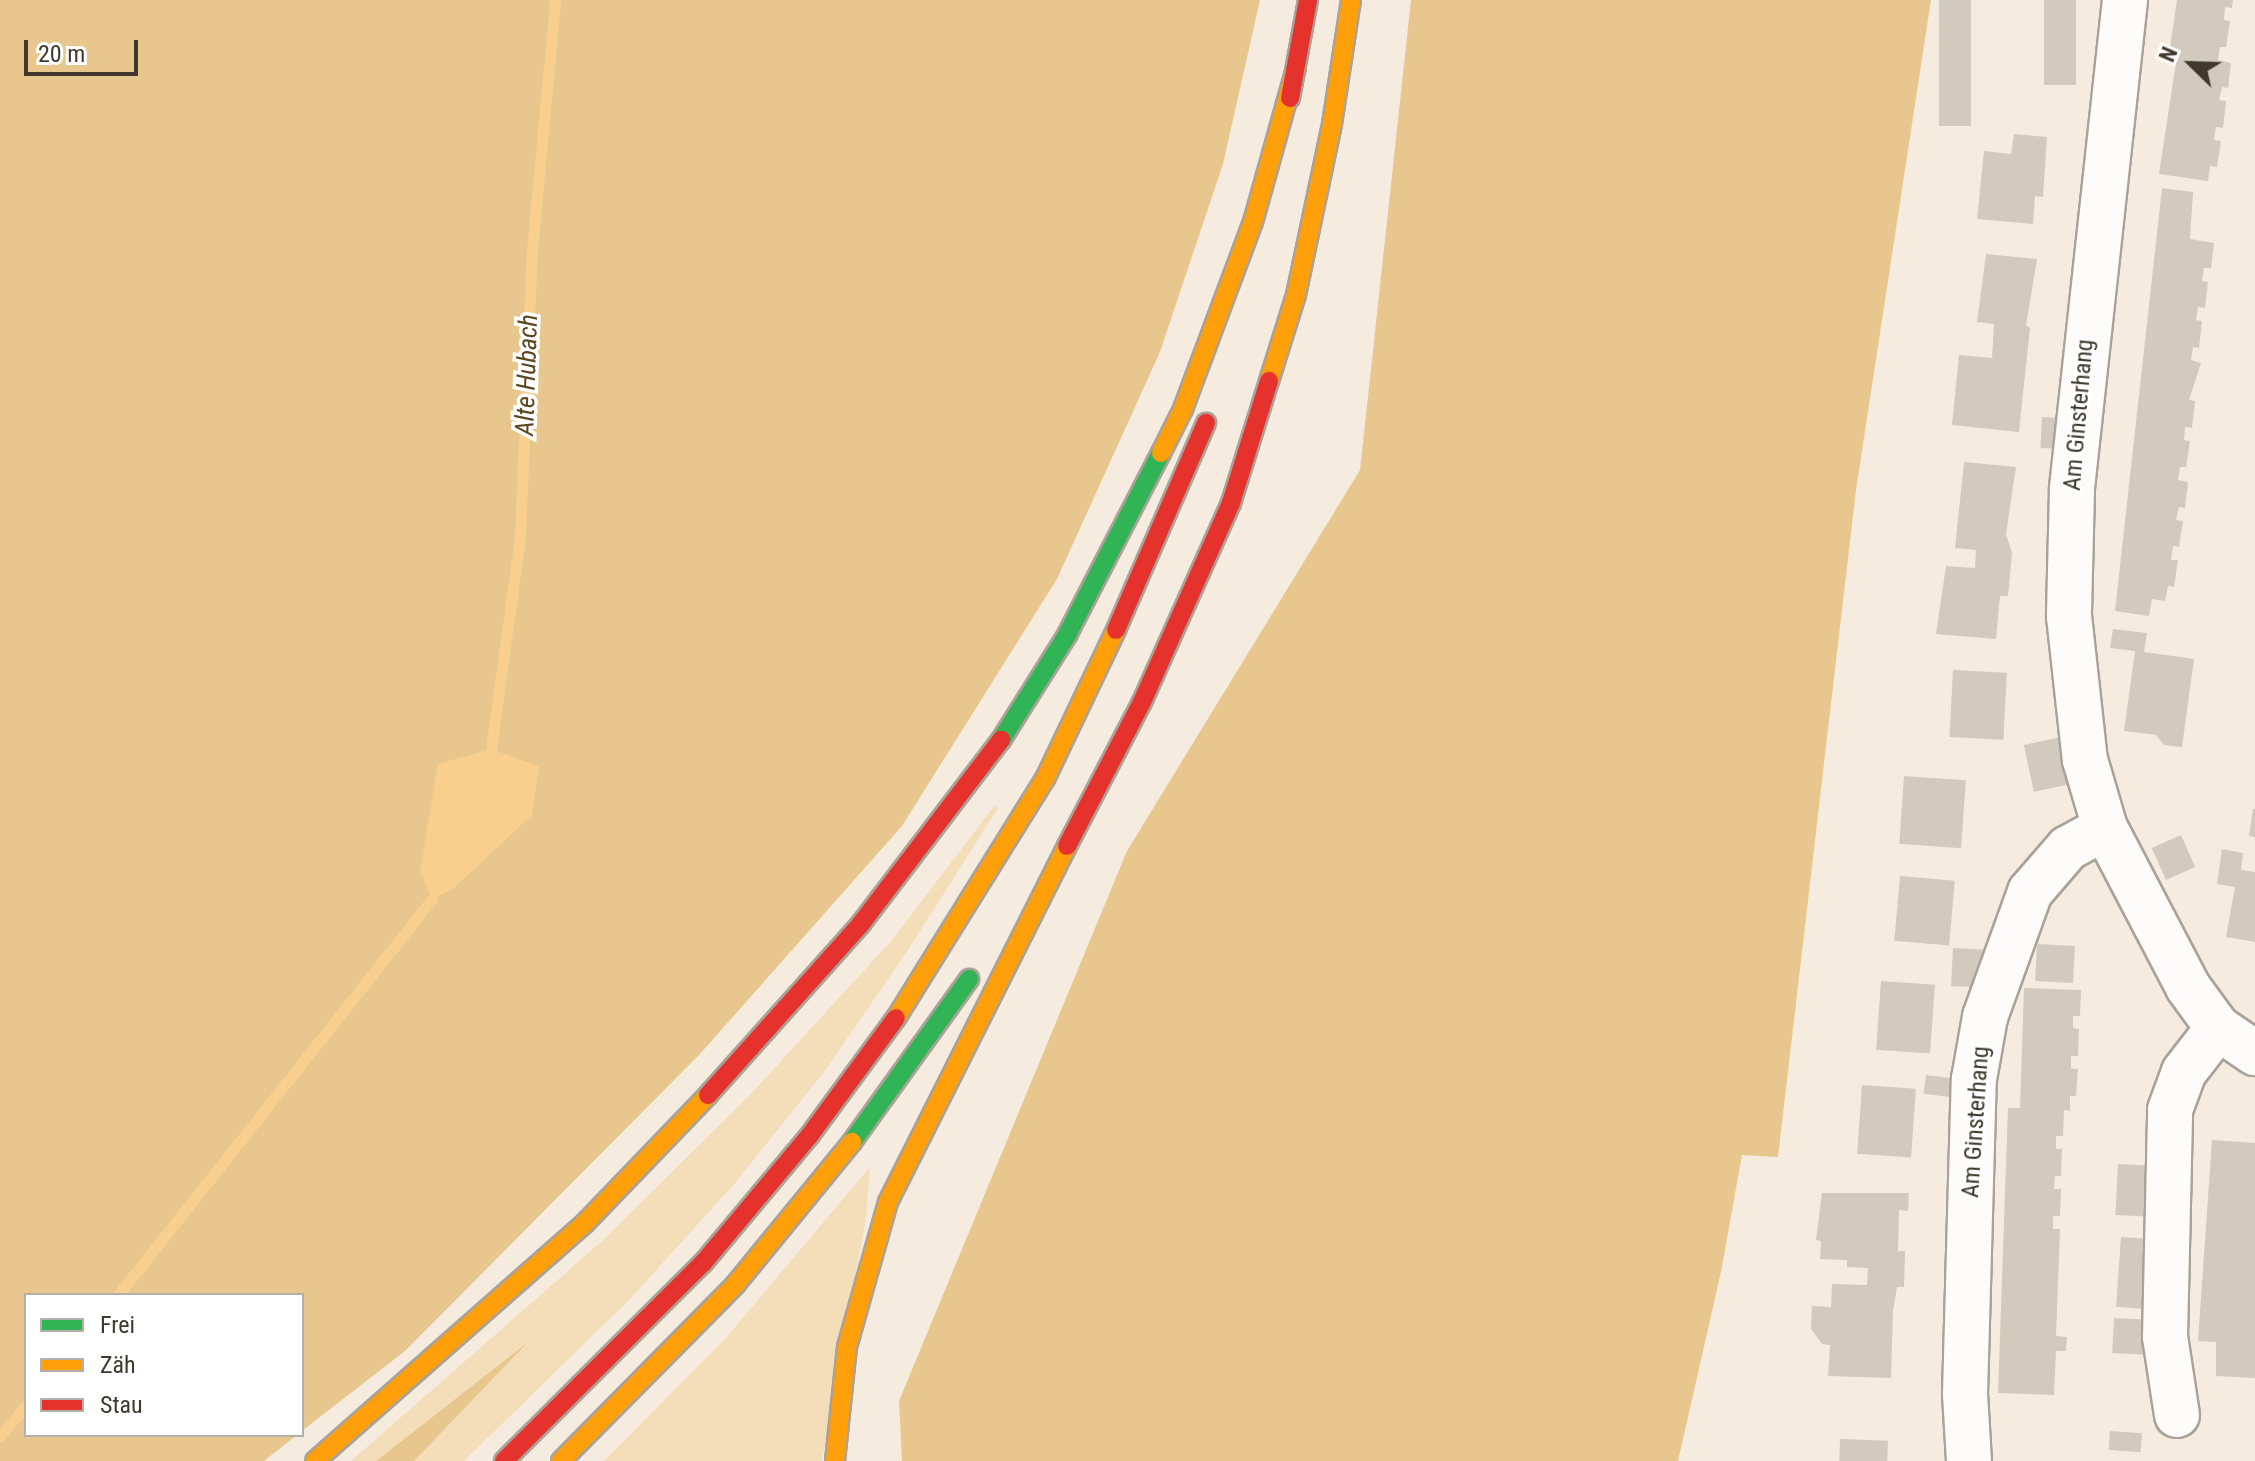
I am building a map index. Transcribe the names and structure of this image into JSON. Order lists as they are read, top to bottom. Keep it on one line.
{"streets":{"street":["Am Ginsterhang"]},"water":["Alte Hubach"],"legend":["Frei","Zäh","Stau"],"scale_bar":"20 m","north":"top left"}
